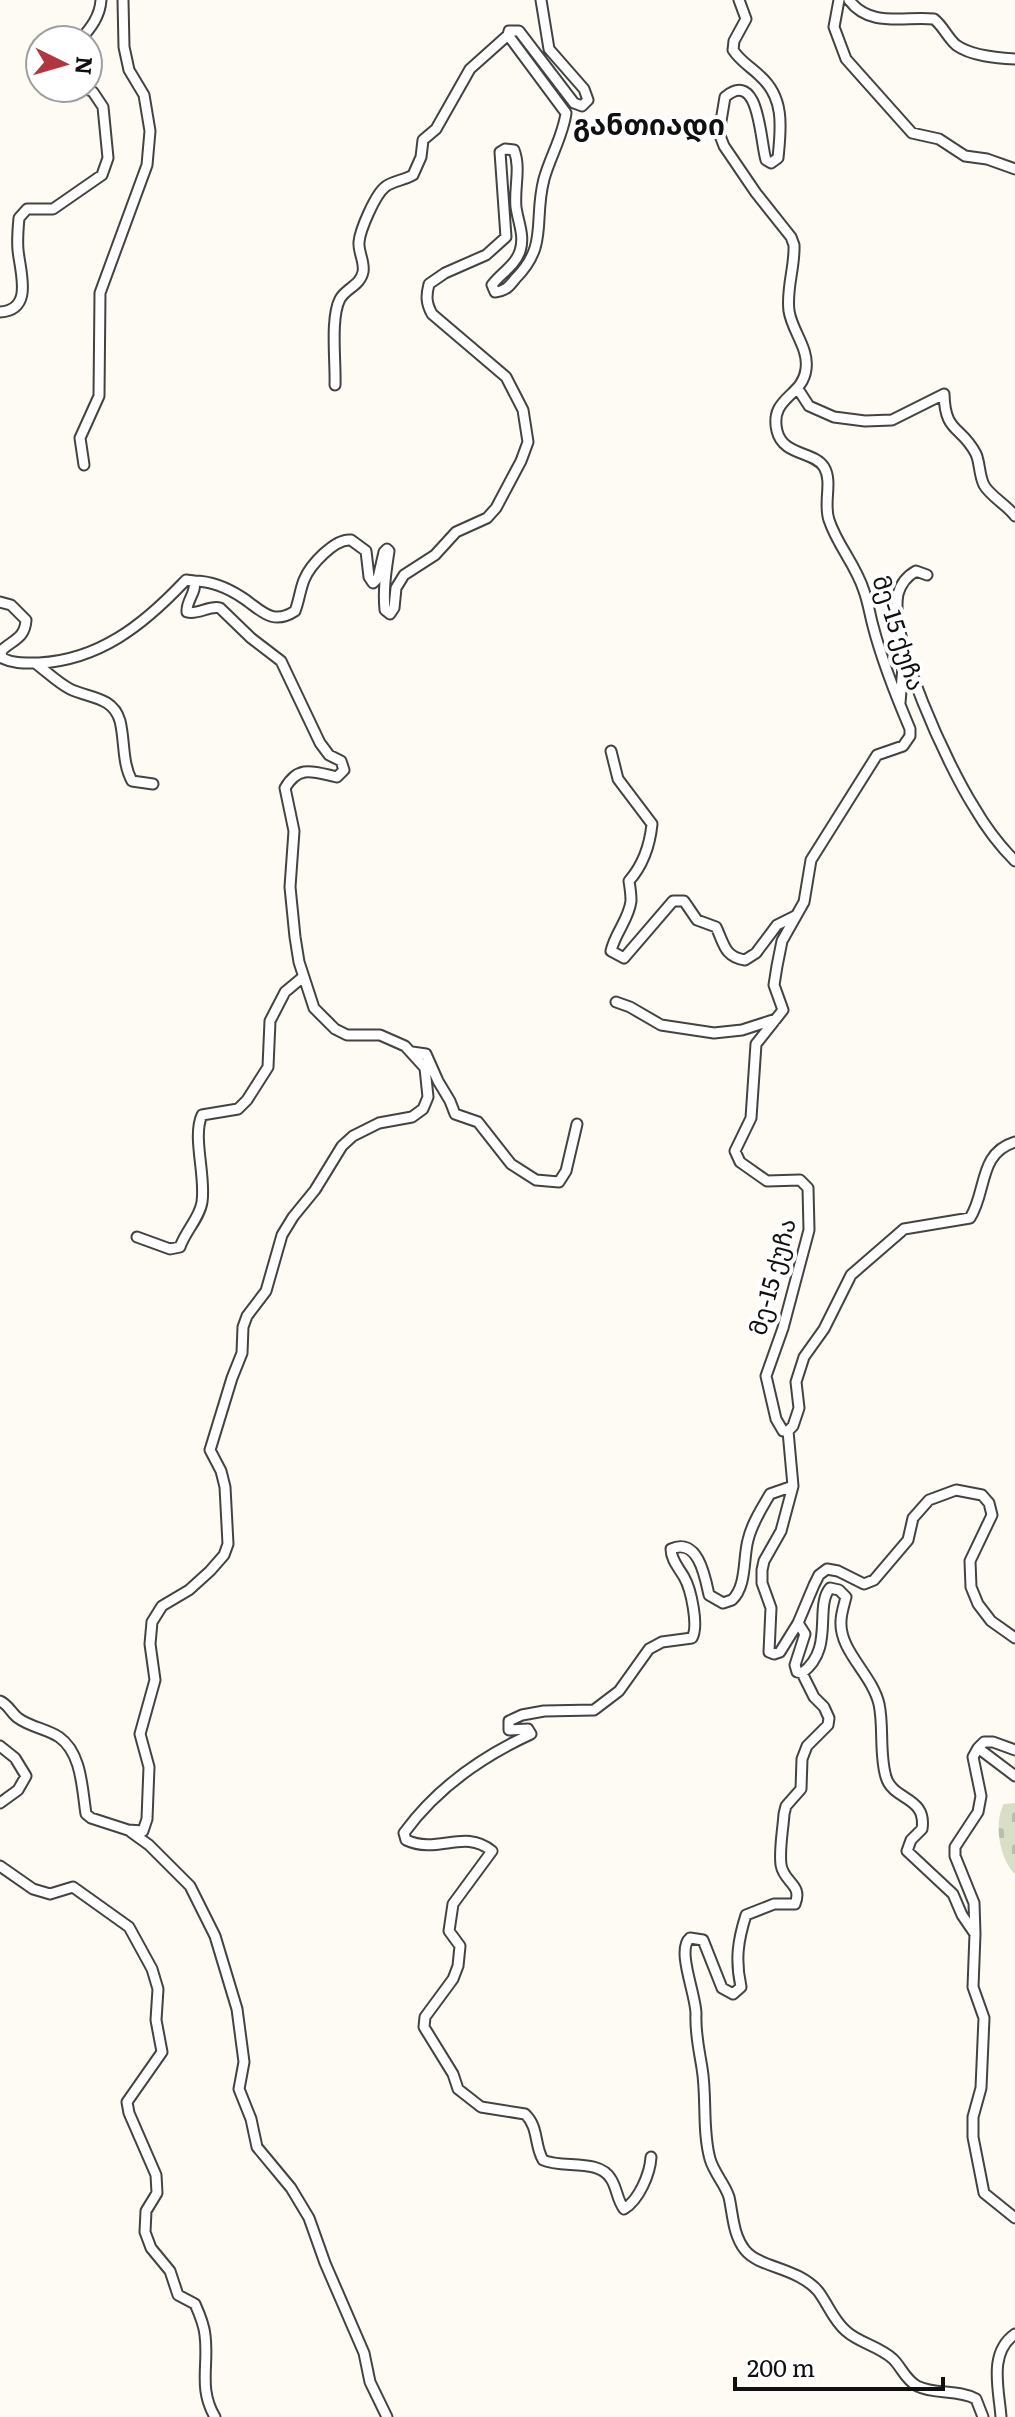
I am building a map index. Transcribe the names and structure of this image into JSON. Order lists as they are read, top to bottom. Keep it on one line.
{"streets":{"street":["მე-15 ქუჩა"]},"districts":["განთიადი"],"scale_bar":"200 m","north":"right"}
